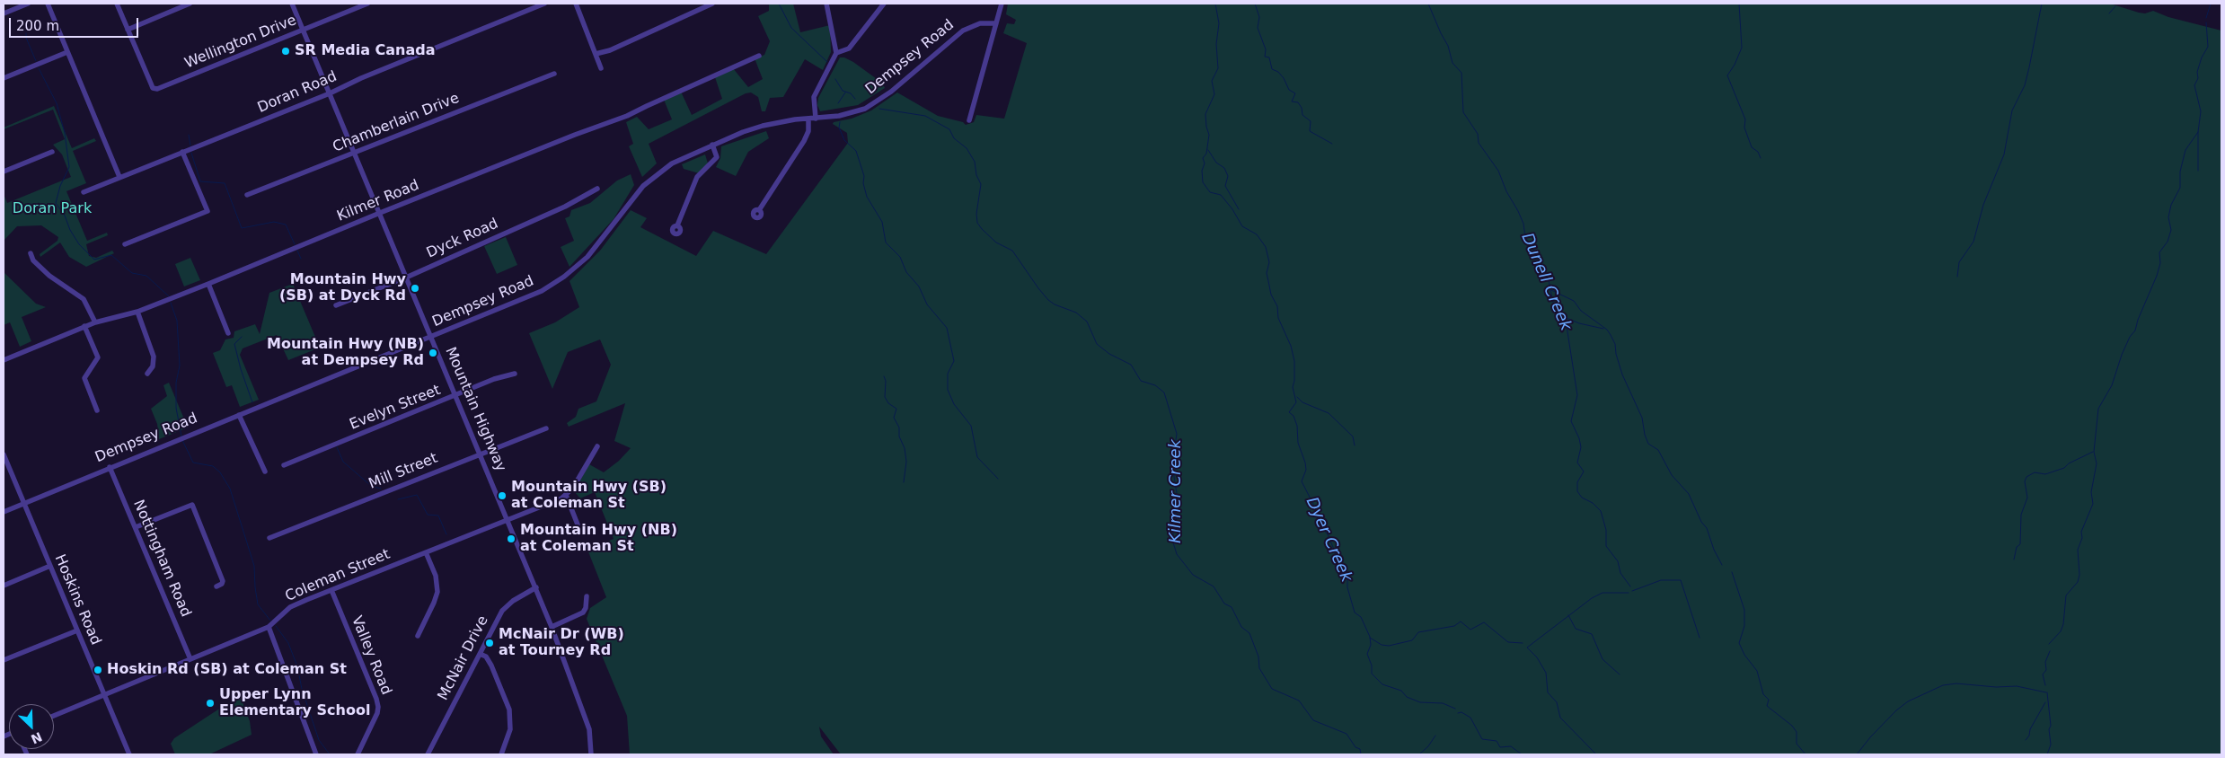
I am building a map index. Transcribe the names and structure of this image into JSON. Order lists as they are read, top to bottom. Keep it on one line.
{"streets":{"street":["Wellington Drive","Dempsey Road","Doran Road","Chamberlain Drive","Kilmer Road","Dyck Road","Evelyn Street","Mountain Highway","Mill Street","Nottingham Road","Coleman Street","Hoskins Road","Valley Road","McNair Drive"]},"crossings":[["Wellington Drive","Mountain Highway"],["Dempsey Road","Mountain Highway"],["Dempsey Road","Nottingham Road"],["Dempsey Road","Hoskins Road"],["Doran Road","Mountain Highway"],["Chamberlain Drive","Mountain Highway"],["Kilmer Road","Mountain Highway"],["Dyck Road","Mountain Highway"],["Evelyn Street","Mountain Highway"],["Mountain Highway","Mill Street"],["Mountain Highway","Coleman Street"],["Mountain Highway","McNair Drive"],["Nottingham Road","Coleman Street"],["Coleman Street","Hoskins Road"],["Coleman Street","Valley Road"]],"water":["Dunell Creek","Kilmer Creek","Dyer Creek"],"parks":["Doran Park"],"places":["SR Media Canada","Mountain Hwy (SB) at Dyck Rd","Mountain Hwy (NB) at Dempsey Rd","Mountain Hwy (SB) at Coleman St","Mountain Hwy (NB) at Coleman St","McNair Dr (WB) at Tourney Rd","Hoskin Rd (SB) at Coleman St","Upper Lynn Elementary School"],"scale_bar":"200 m","north":"bottom right"}
